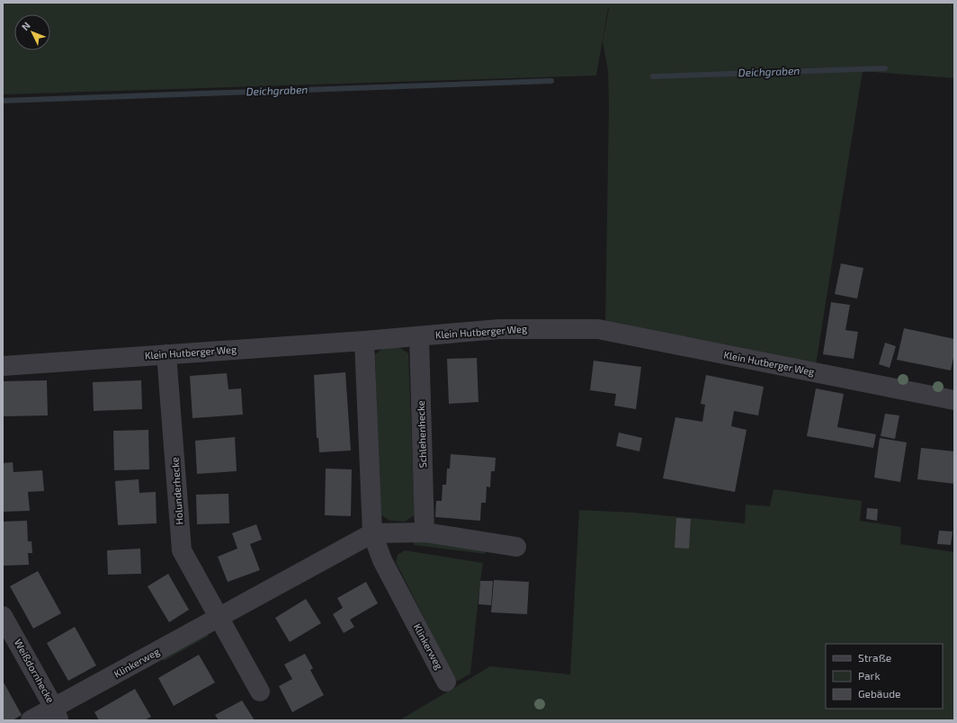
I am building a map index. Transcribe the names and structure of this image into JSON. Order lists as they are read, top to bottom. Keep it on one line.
{"streets":{"street":["Klein Hutberger Weg","Schlehenhecke","Holunderhecke","Klinkerweg","Weißdornhecke"]},"crossings":[["Klein Hutberger Weg","Schlehenhecke"],["Klein Hutberger Weg","Holunderhecke"],["Schlehenhecke","Klinkerweg"],["Holunderhecke","Klinkerweg"],["Klinkerweg","Weißdornhecke"]],"water":["Deichgraben"],"legend":["Straße","Park","Gebäude"],"north":"top left"}
